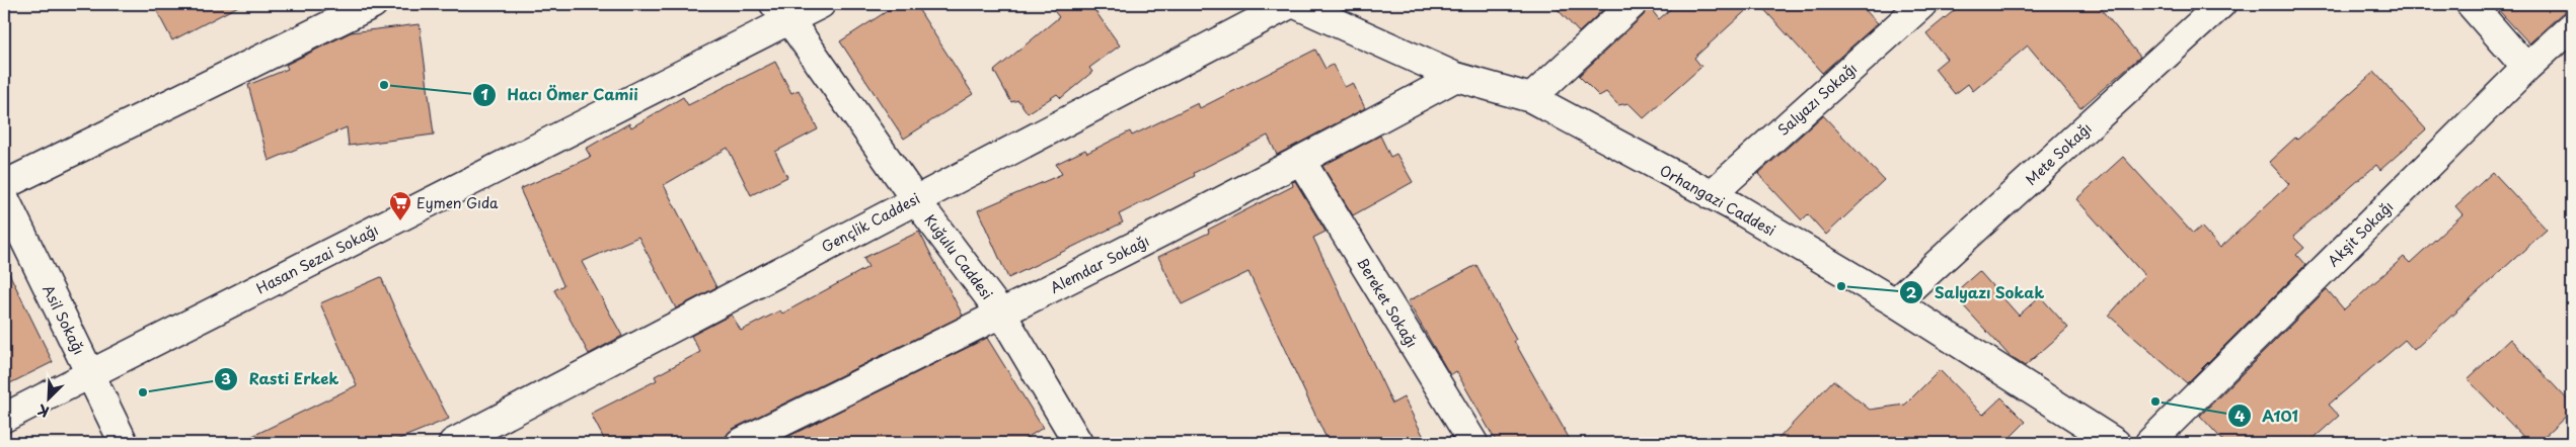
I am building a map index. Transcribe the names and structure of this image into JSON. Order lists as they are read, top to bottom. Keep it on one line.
{"streets":{"street":["Salyazı Sokağı","Mete Sokağı","Orhangazi Caddesi","Gençlik Caddesi","Akşit Sokağı","Kuğulu Caddesi","Hasan Sezai Sokağı","Alemdar Sokağı","Bereket Sokağı","Asil Sokağı"]},"crossings":[["Salyazı Sokağı","Orhangazi Caddesi"],["Mete Sokağı","Orhangazi Caddesi"],["Orhangazi Caddesi","Alemdar Sokağı"],["Gençlik Caddesi","Kuğulu Caddesi"],["Kuğulu Caddesi","Hasan Sezai Sokağı"],["Kuğulu Caddesi","Alemdar Sokağı"],["Hasan Sezai Sokağı","Asil Sokağı"],["Alemdar Sokağı","Bereket Sokağı"]],"places":{"other":["Hacı Ömer Camii","Salyazı Sokak","Rasti Erkek","A101"],"supermarket":["Eymen Gıda"]},"north":"bottom left"}
